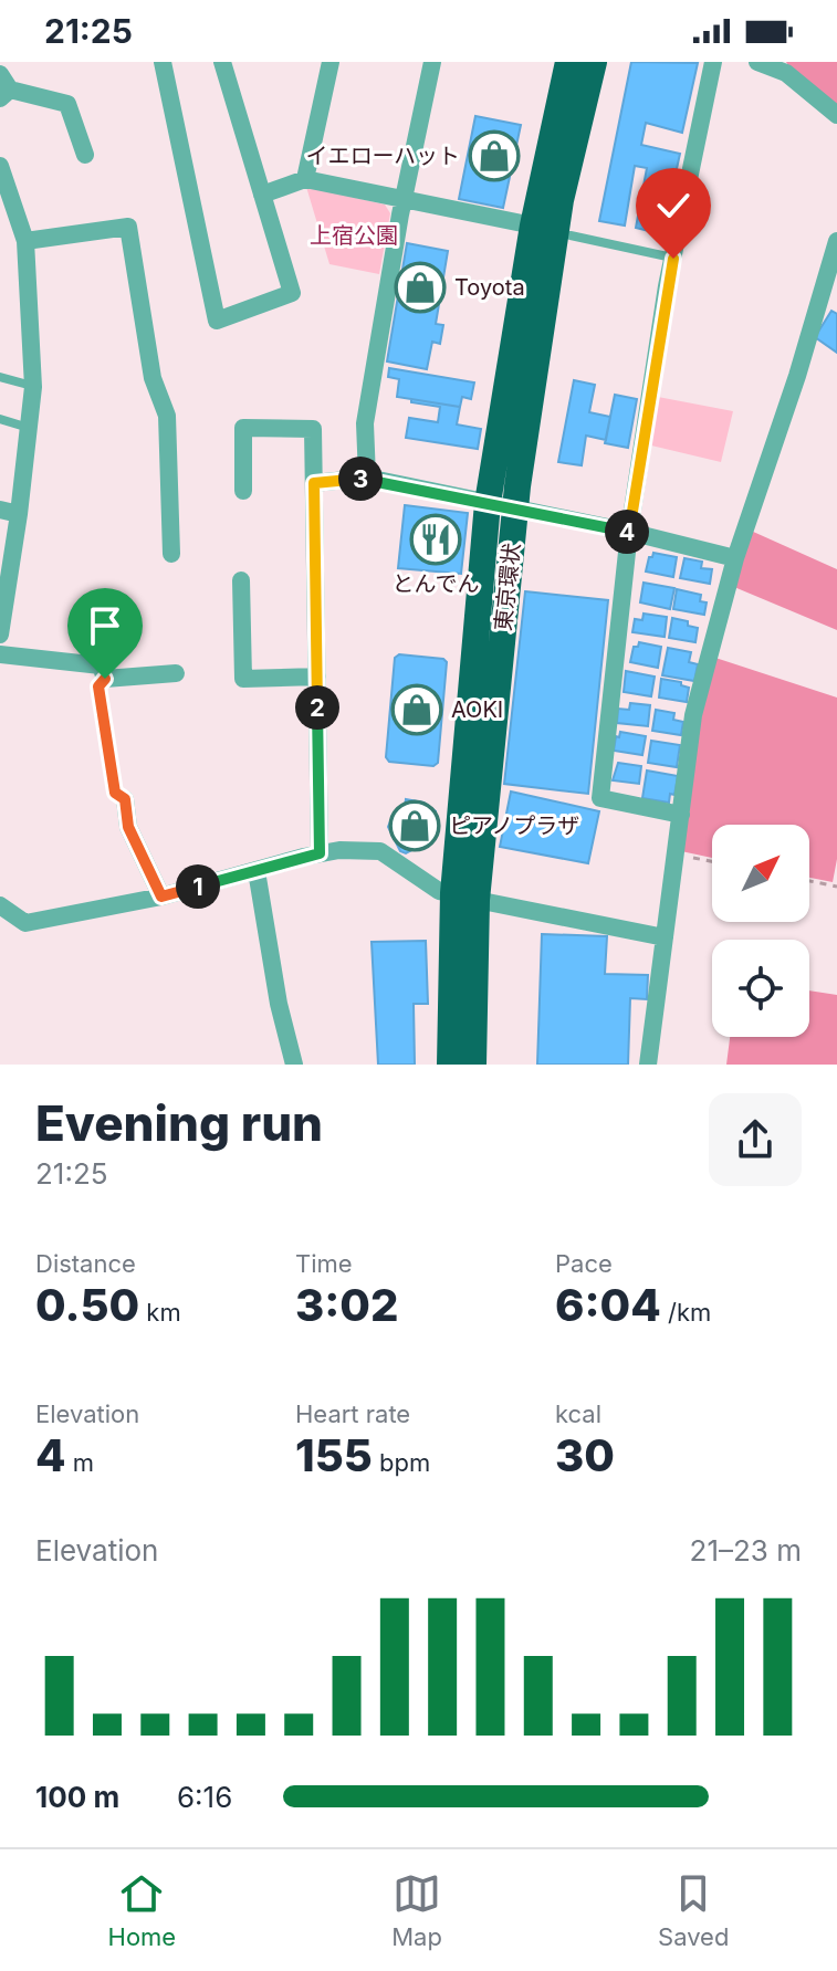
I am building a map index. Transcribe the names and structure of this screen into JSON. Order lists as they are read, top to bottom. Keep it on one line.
{"streets":{"highway":["東京環状"]},"parks":["上宿公園"],"places":{"shop":["イエローハット","Toyota","AOKI","ピアノプラザ"],"restaurant":["とんでん"]},"north":"top right","page":{"status":"21:25","pins":["3","4","2","1"],"heading":["Evening run","21:25"],"stats":[["Distance","0.50 km"],["Time","3:02"],["Pace","6:04 /km"],["Elevation","4 m"],["Heart rate","155 bpm"],["kcal","30"]],"chart":["Elevation","21–23 m"],"list":[{"name":"100 m","note":"6:16"}],"tabs":["Home","Map","Saved"]}}
